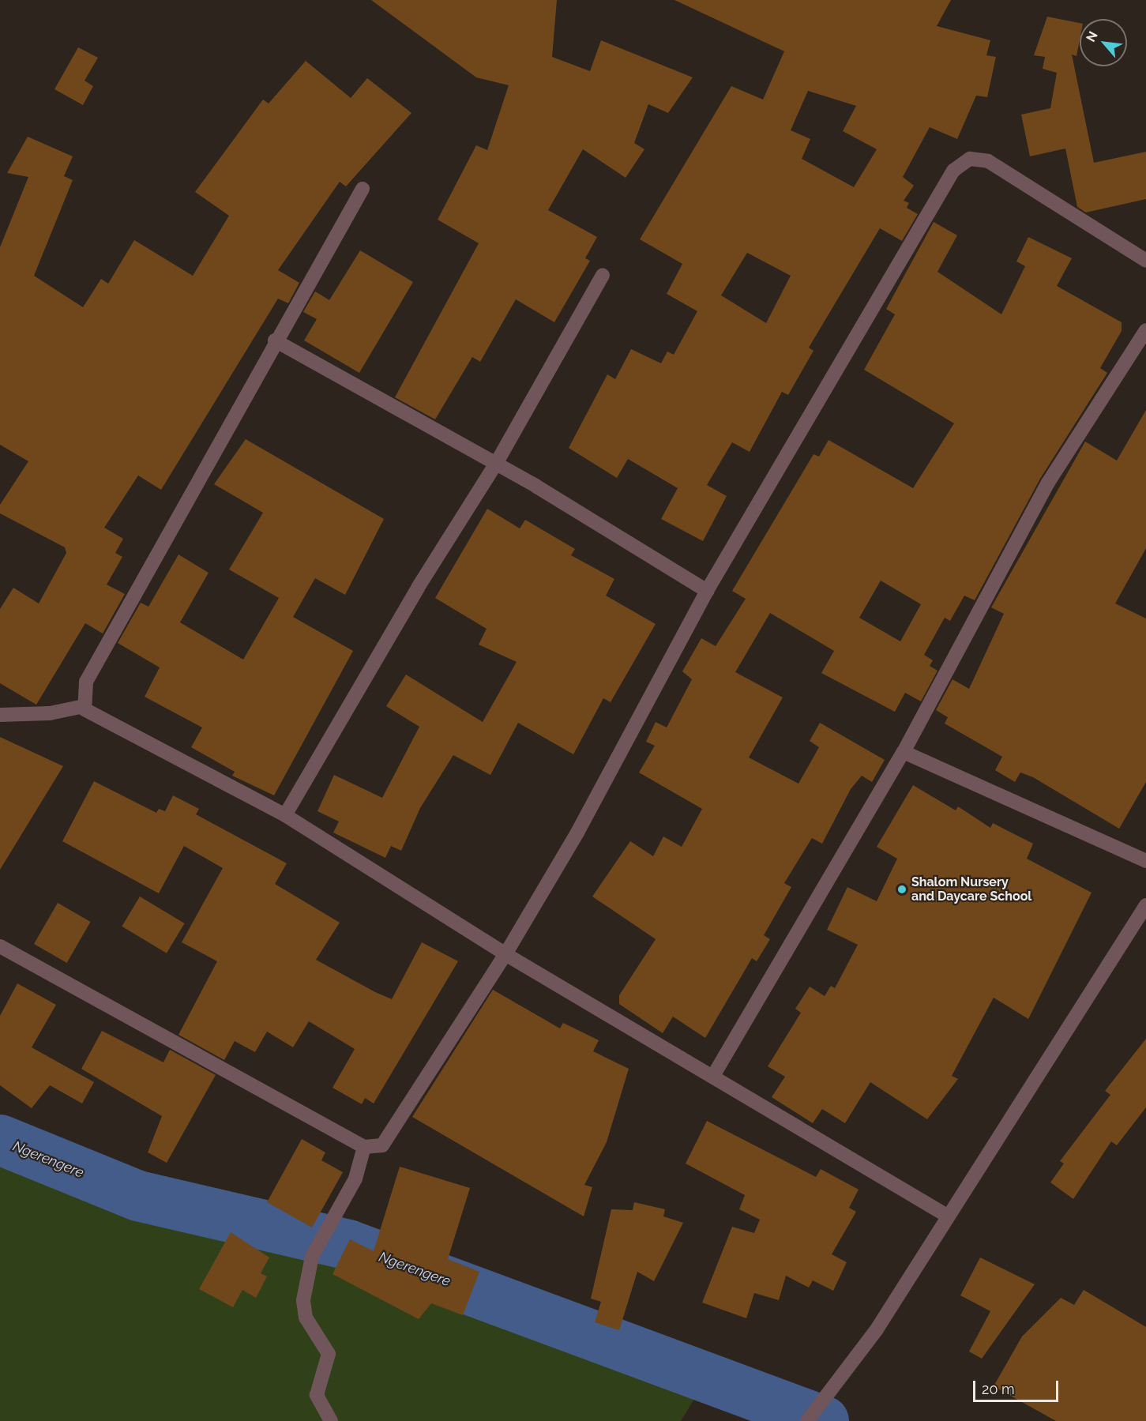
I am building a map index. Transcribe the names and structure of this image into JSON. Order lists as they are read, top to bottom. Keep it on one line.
{"water":["Ngerengere"],"places":["Shalom Nursery and Daycare School"],"scale_bar":"20 m","north":"top left"}
